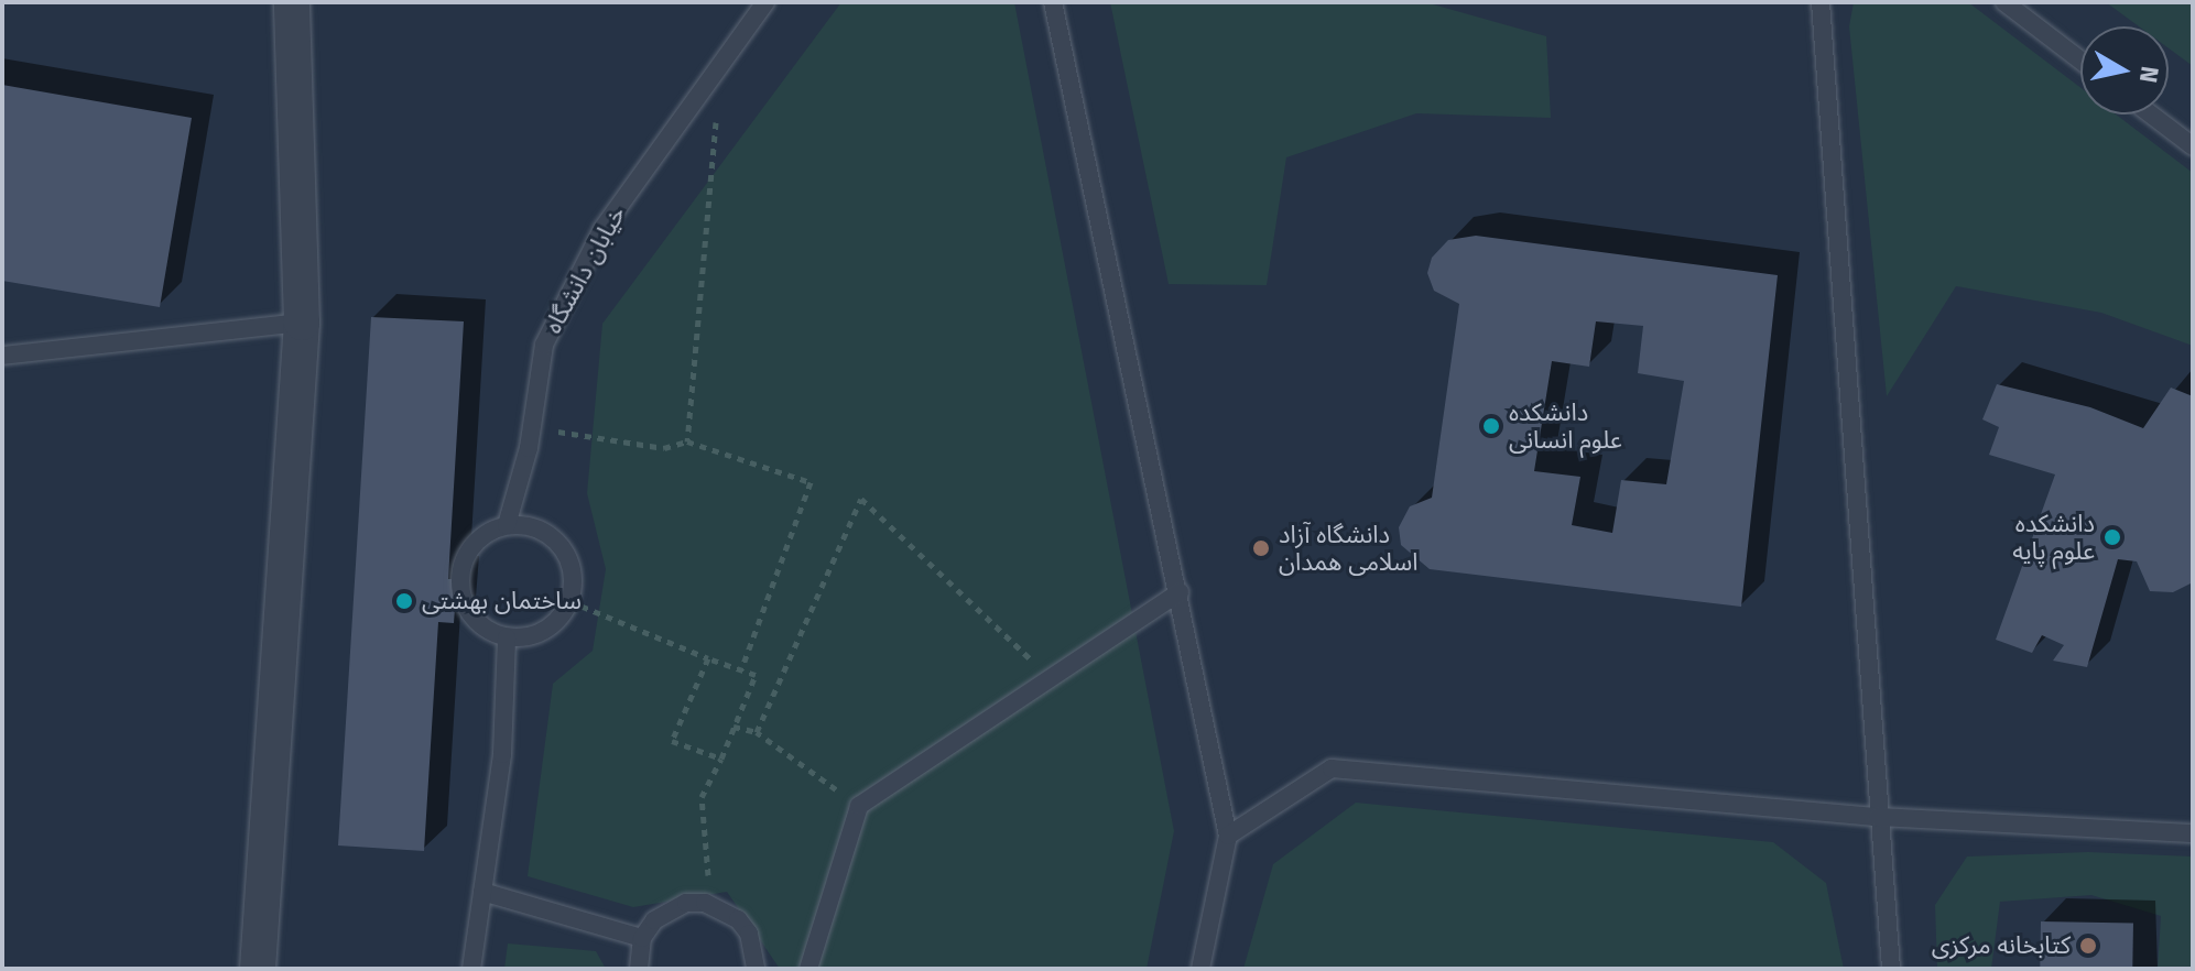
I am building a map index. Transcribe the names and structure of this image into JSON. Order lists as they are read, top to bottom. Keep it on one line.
{"streets":{"lane":["خیابان دانشگاه"]},"places":["دانشکده علوم انسانی","دانشکده علوم پایه","دانشگاه آزاد اسلامی همدان","ساختمان بهشتی","کتابخانه مرکزی"],"north":"right"}
